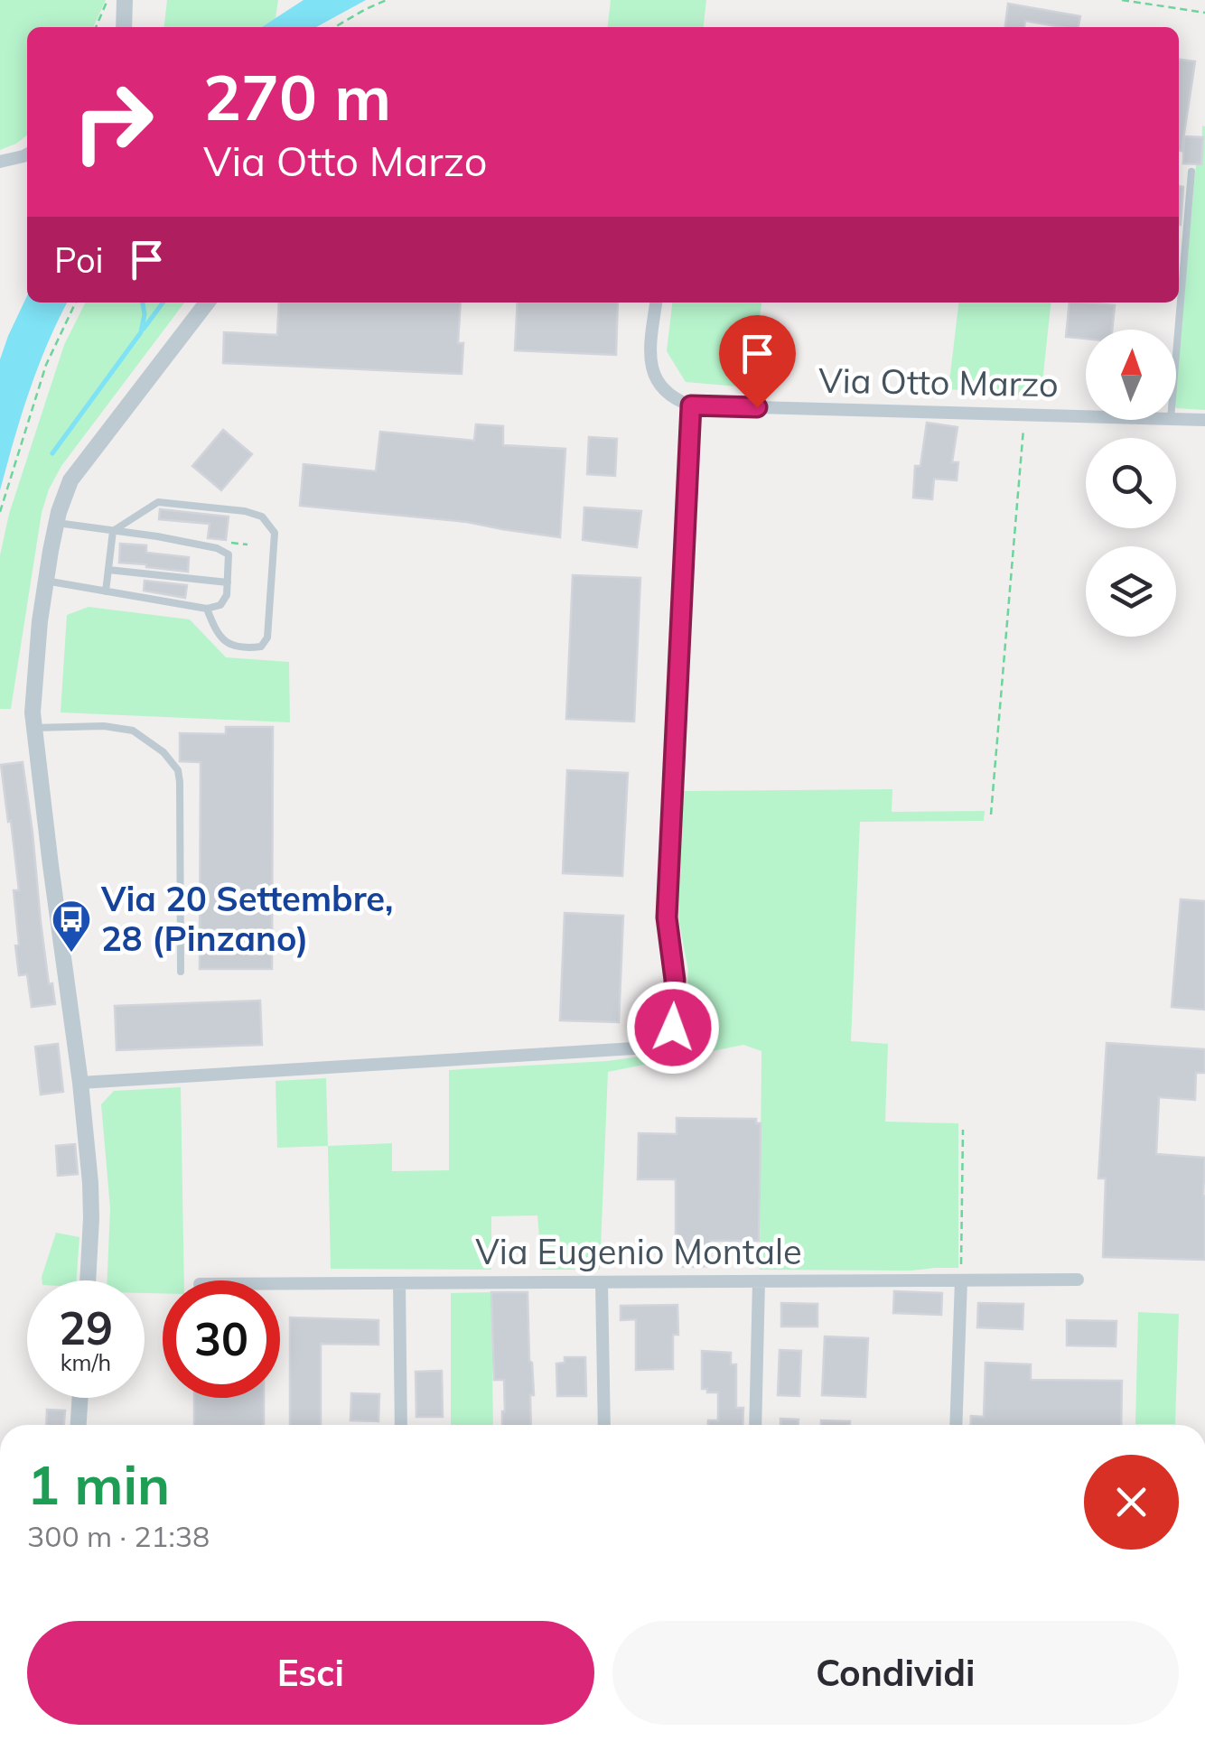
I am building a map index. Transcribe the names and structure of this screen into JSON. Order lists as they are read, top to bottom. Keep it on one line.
{"streets":{"street":["Via Otto Marzo","Via Eugenio Montale"]},"places":{"bus stop":["Via 20 Settembre, 28 (Pinzano)"]},"north":"top","page":{"turn":["270 m","Via Otto Marzo"],"then":"Poi","speed":"29 km/h","limit":"30","heading":["1 min","300 m · 21:38"],"buttons":["Esci","Condividi"]}}
